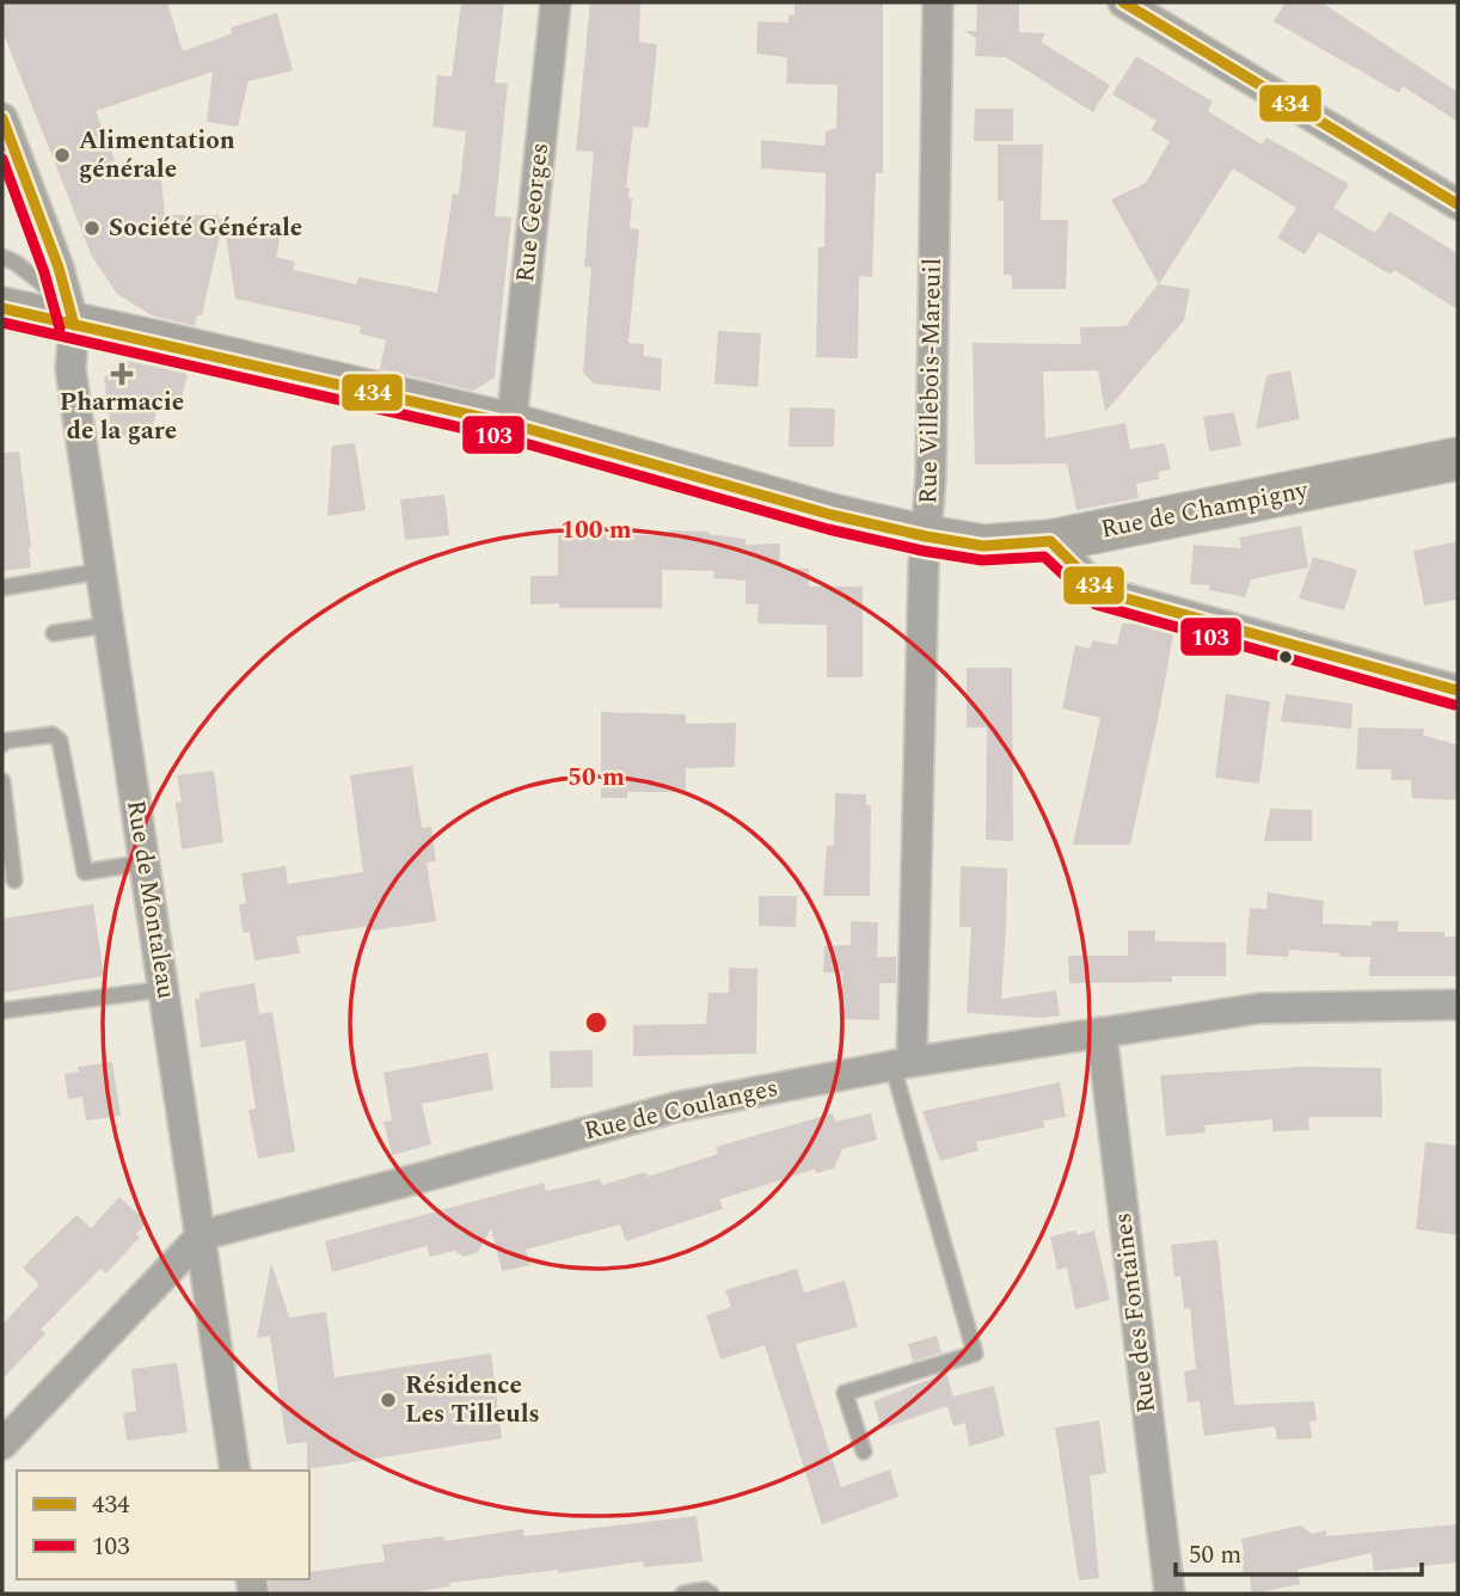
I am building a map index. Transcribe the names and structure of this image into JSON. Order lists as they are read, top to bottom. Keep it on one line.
{"streets":{"street":["Rue Georges","Rue Villebois-Mareuil","Rue de Champigny","Rue de Montaleau","Rue de Coulanges","Rue des Fontaines"]},"crossings":[["Rue Georges","Rue de Champigny"],["Rue Villebois-Mareuil","Rue de Champigny"],["Rue Villebois-Mareuil","Rue de Coulanges"],["Rue de Champigny","Rue de Montaleau"],["Rue de Montaleau","Rue de Coulanges"],["Rue de Coulanges","Rue des Fontaines"]],"places":{"other":["Alimentation générale","Société Générale","Résidence Les Tilleuls"],"health":["Pharmacie de la gare"]},"lines":["transit line 434","transit line 103"],"legend":["434","103"],"scale_bar":"50 m","rings":["100 m","50 m"]}
